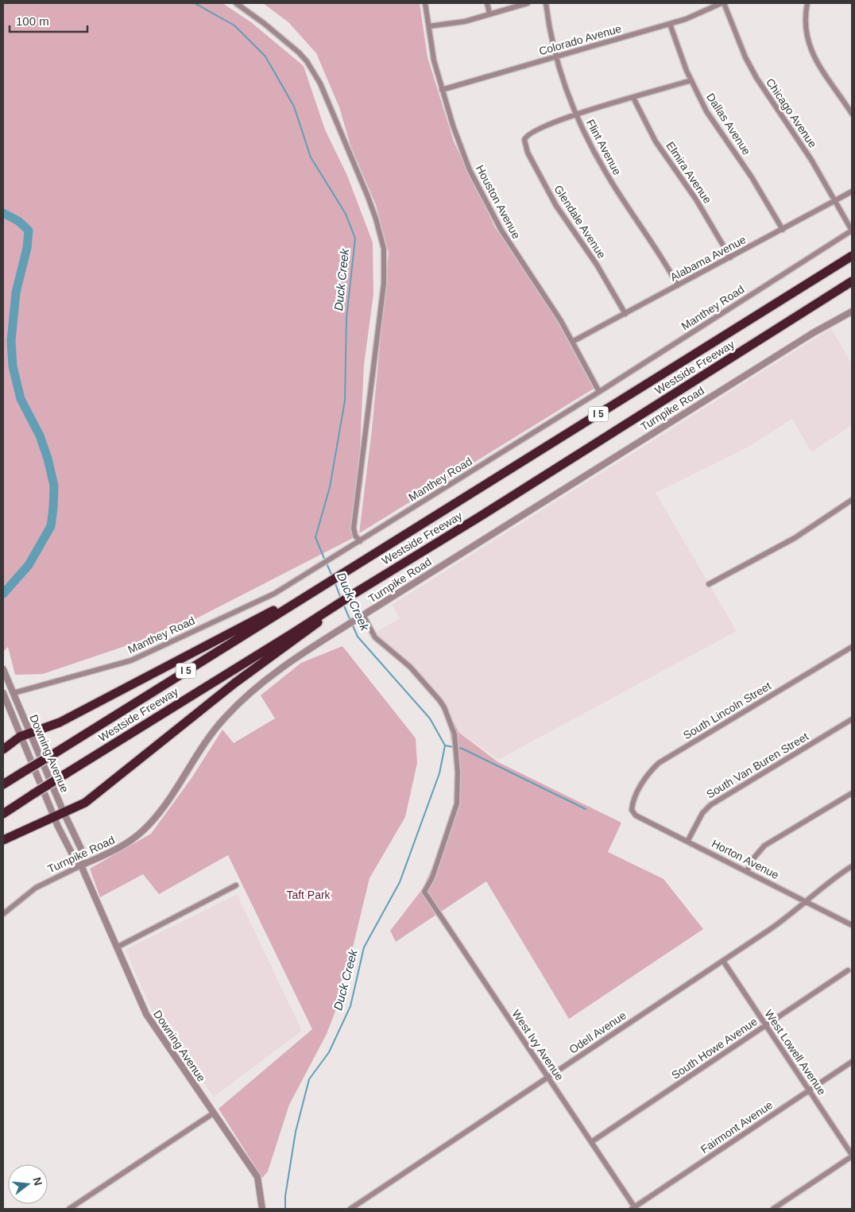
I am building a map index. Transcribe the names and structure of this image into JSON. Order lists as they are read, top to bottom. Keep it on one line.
{"streets":{"highway":["Westside Freeway","I 5"],"street":["Colorado Avenue","Chicago Avenue","Dallas Avenue","Flint Avenue","Elmira Avenue","Houston Avenue","Glendale Avenue","Alabama Avenue","Manthey Road","Turnpike Road","South Lincoln Street","Downing Avenue","South Van Buren Street","Horton Avenue","Odell Avenue","West Ivy Avenue","South Howe Avenue","West Lowell Avenue","Fairmont Avenue"]},"crossings":[["Colorado Avenue","Chicago Avenue"],["Colorado Avenue","Dallas Avenue"],["Colorado Avenue","Flint Avenue"],["Colorado Avenue","Houston Avenue"],["Chicago Avenue","Alabama Avenue"],["Chicago Avenue","Manthey Road"],["Dallas Avenue","Alabama Avenue"],["Flint Avenue","Glendale Avenue"],["Flint Avenue","Alabama Avenue"],["Elmira Avenue","Alabama Avenue"],["Houston Avenue","Alabama Avenue"],["Houston Avenue","Manthey Road"],["Glendale Avenue","Alabama Avenue"],["Manthey Road","Downing Avenue"],["Turnpike Road","Downing Avenue"],["Turnpike Road","West Ivy Avenue"],["South Lincoln Street","Horton Avenue"],["South Van Buren Street","Horton Avenue"],["Horton Avenue","Odell Avenue"],["Odell Avenue","West Ivy Avenue"],["Odell Avenue","West Lowell Avenue"],["West Ivy Avenue","South Howe Avenue"],["West Ivy Avenue","Fairmont Avenue"],["South Howe Avenue","West Lowell Avenue"],["West Lowell Avenue","Fairmont Avenue"]],"water":["Duck Creek"],"parks":["Taft Park"],"scale_bar":"100 m","north":"right"}
